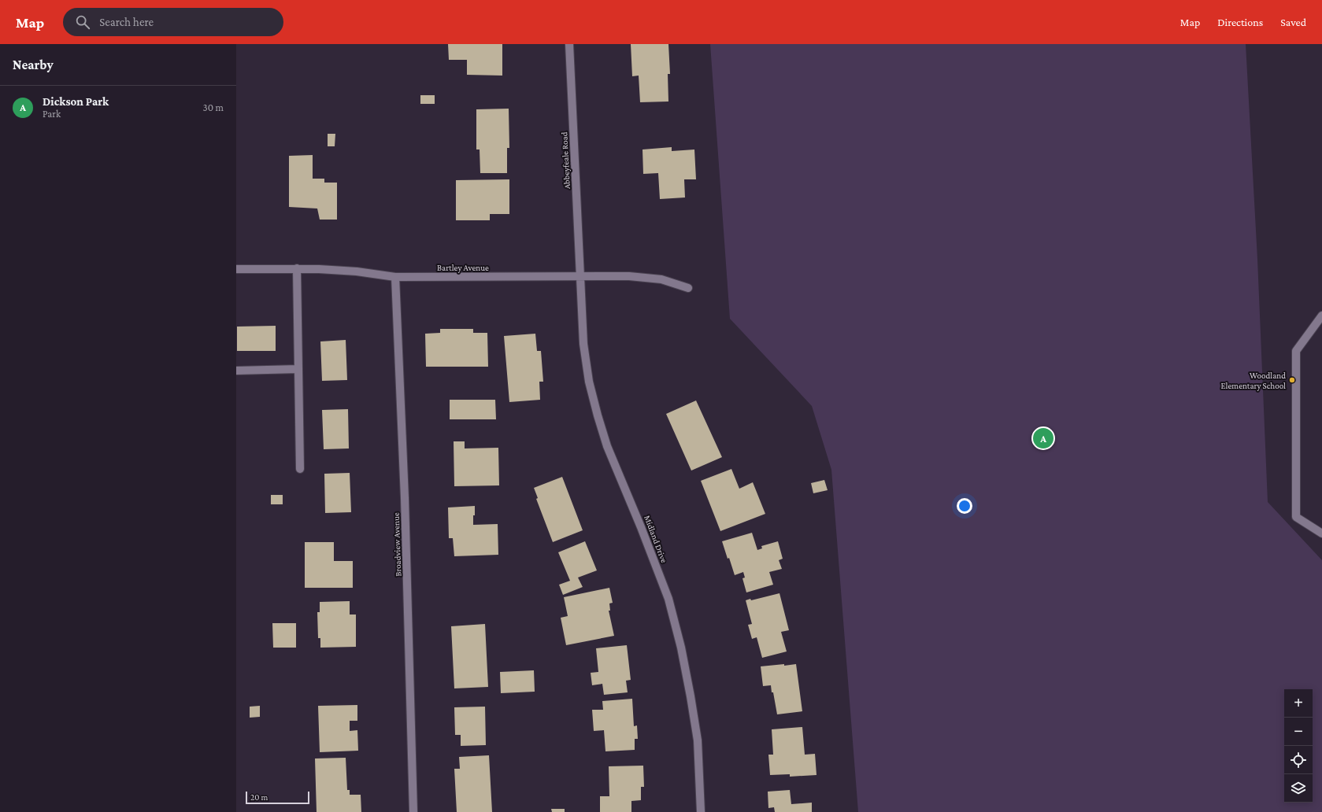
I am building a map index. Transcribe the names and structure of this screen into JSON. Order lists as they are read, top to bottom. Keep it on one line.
{"streets":{"street":["Abbeyfeale Road","Bartley Avenue","Midland Drive","Broadview Avenue"]},"crossings":[["Abbeyfeale Road","Bartley Avenue"],["Abbeyfeale Road","Midland Drive"],["Bartley Avenue","Midland Drive"],["Bartley Avenue","Broadview Avenue"]],"places":["Woodland Elementary School"],"scale_bar":"20 m","page":{"header":"Map","search":"Search here","nav":["Map","Directions","Saved"],"heading":"Nearby","list":[{"mark":"A","name":"Dickson Park","note":"Park","value":"30 m"}],"pins":"A","map_buttons":["+","−"],"scale":"20 m"}}
